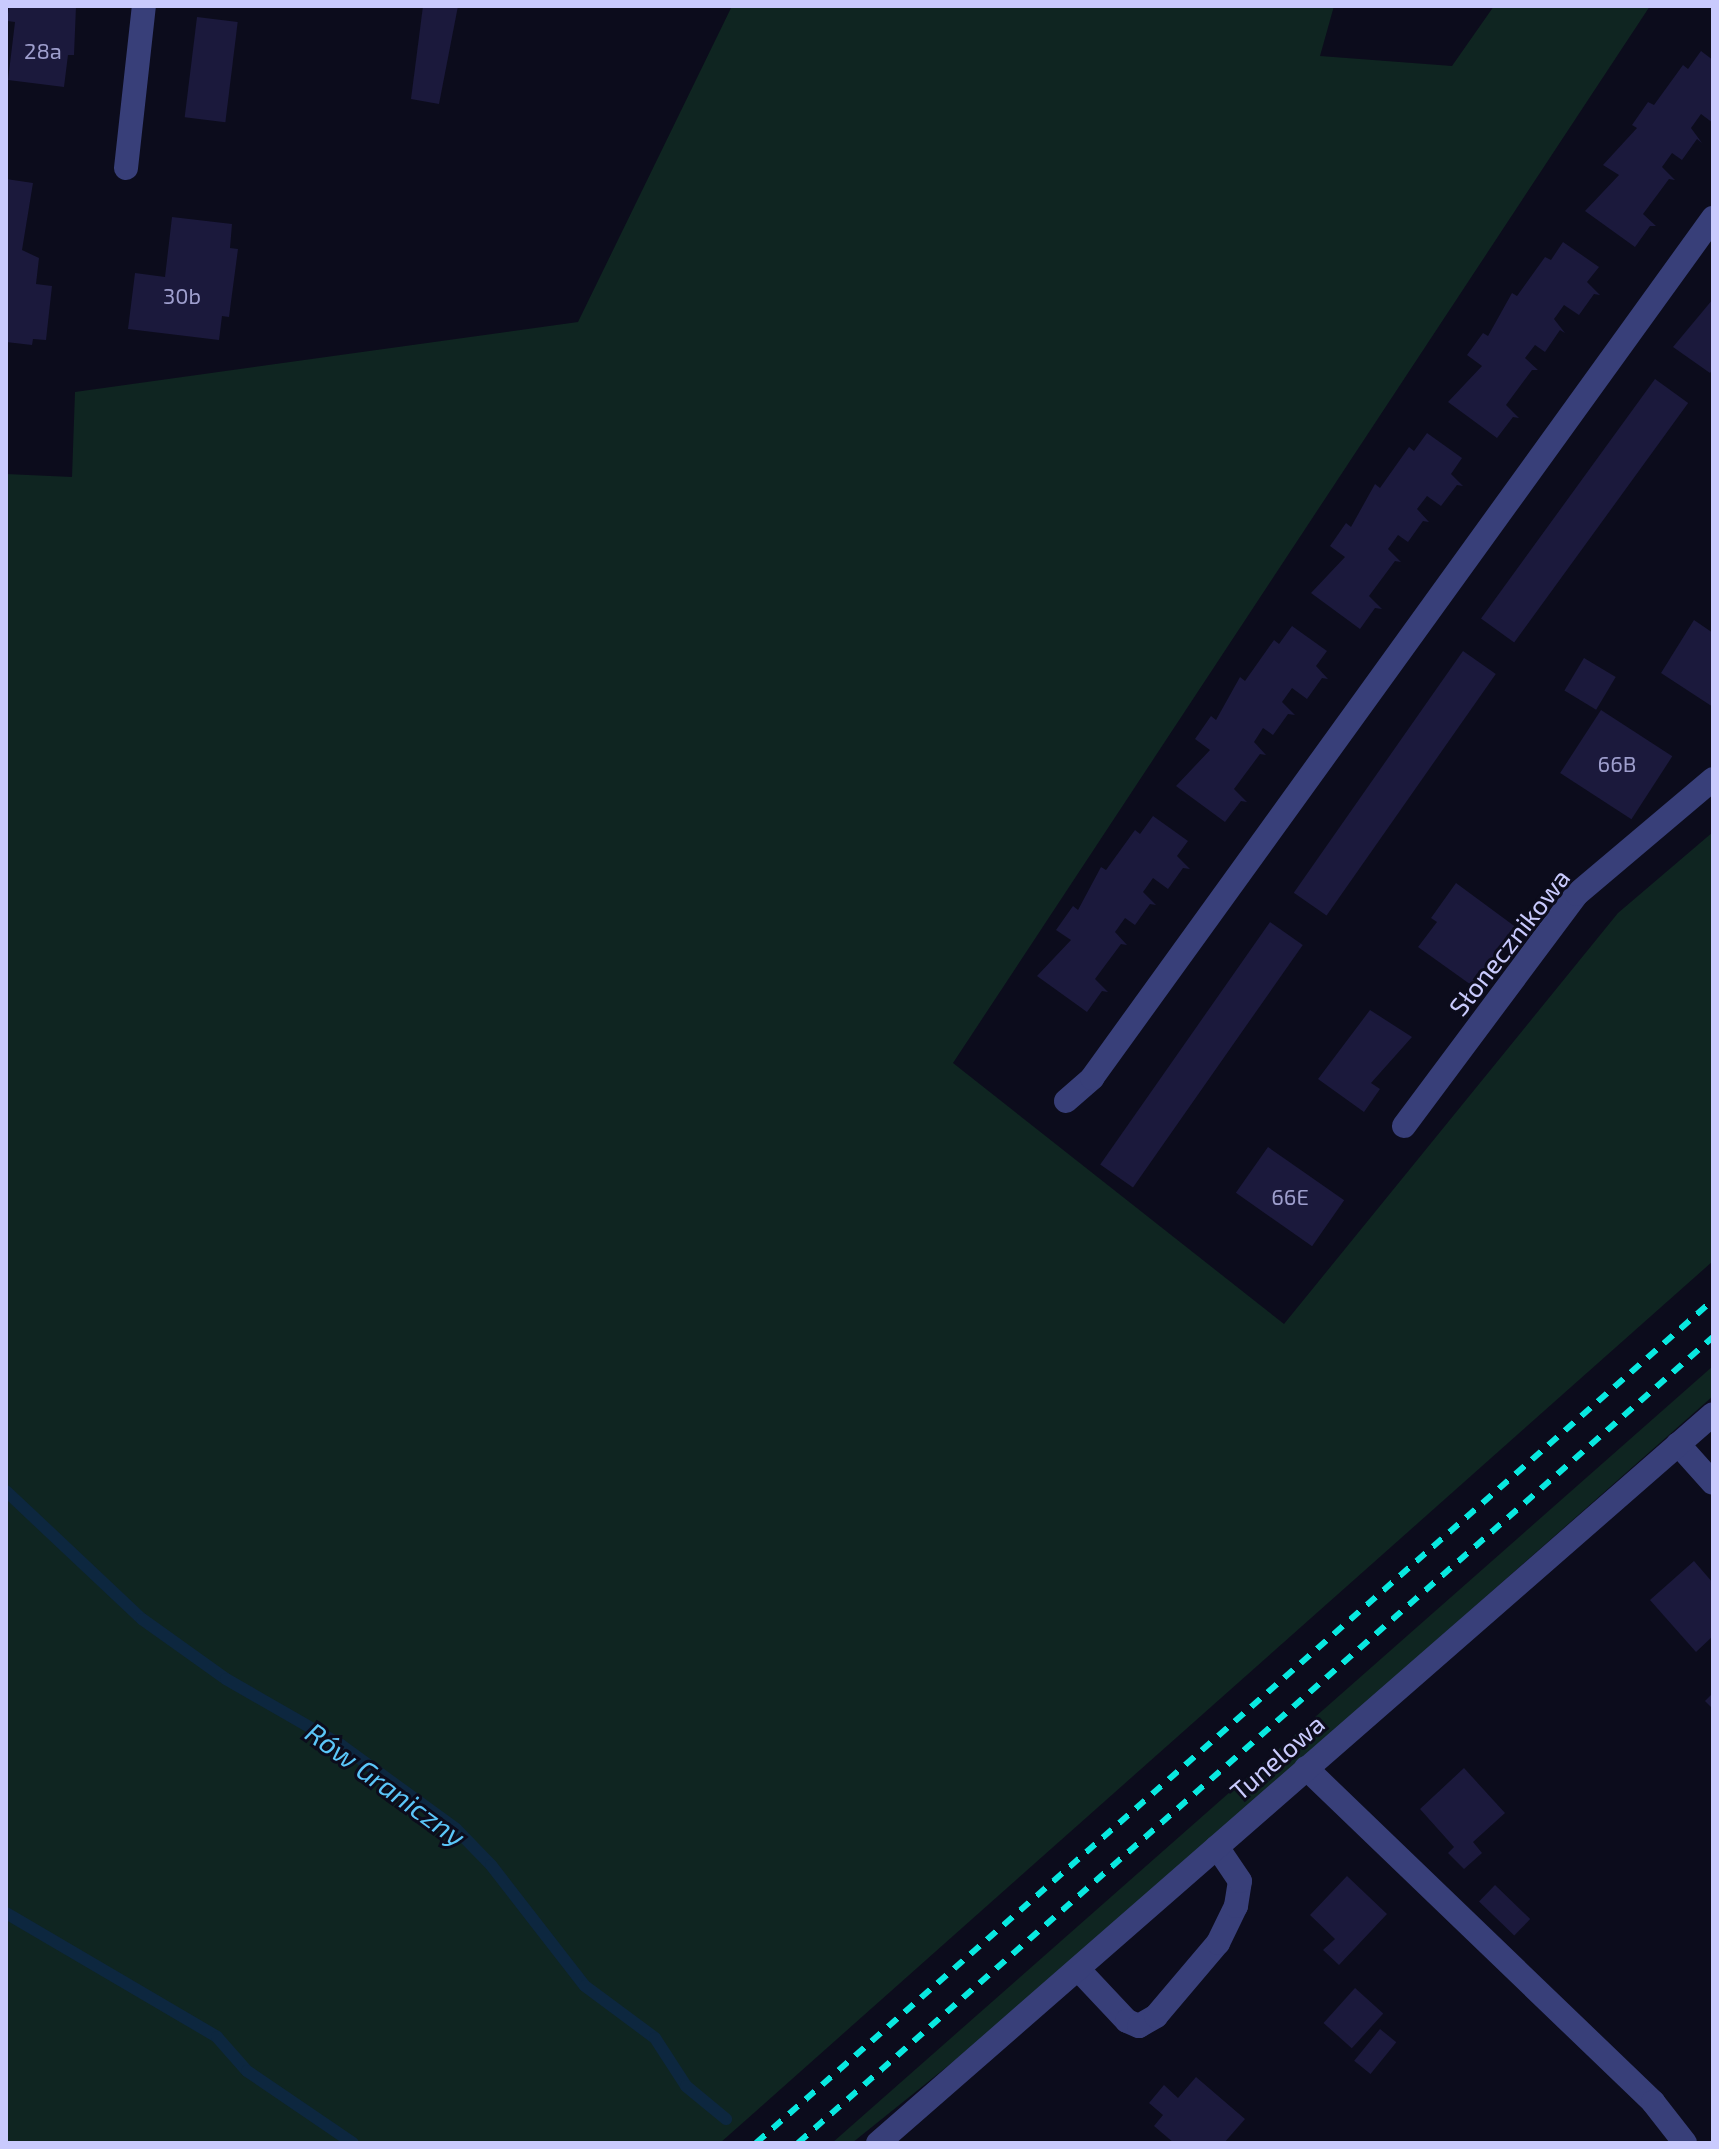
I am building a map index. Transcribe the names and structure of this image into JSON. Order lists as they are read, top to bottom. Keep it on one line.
{"streets":{"street":["Słonecznikowa","Tunelowa"]},"water":["Rów Graniczny"],"house_numbers":["28a","30b","66B","66E"]}
